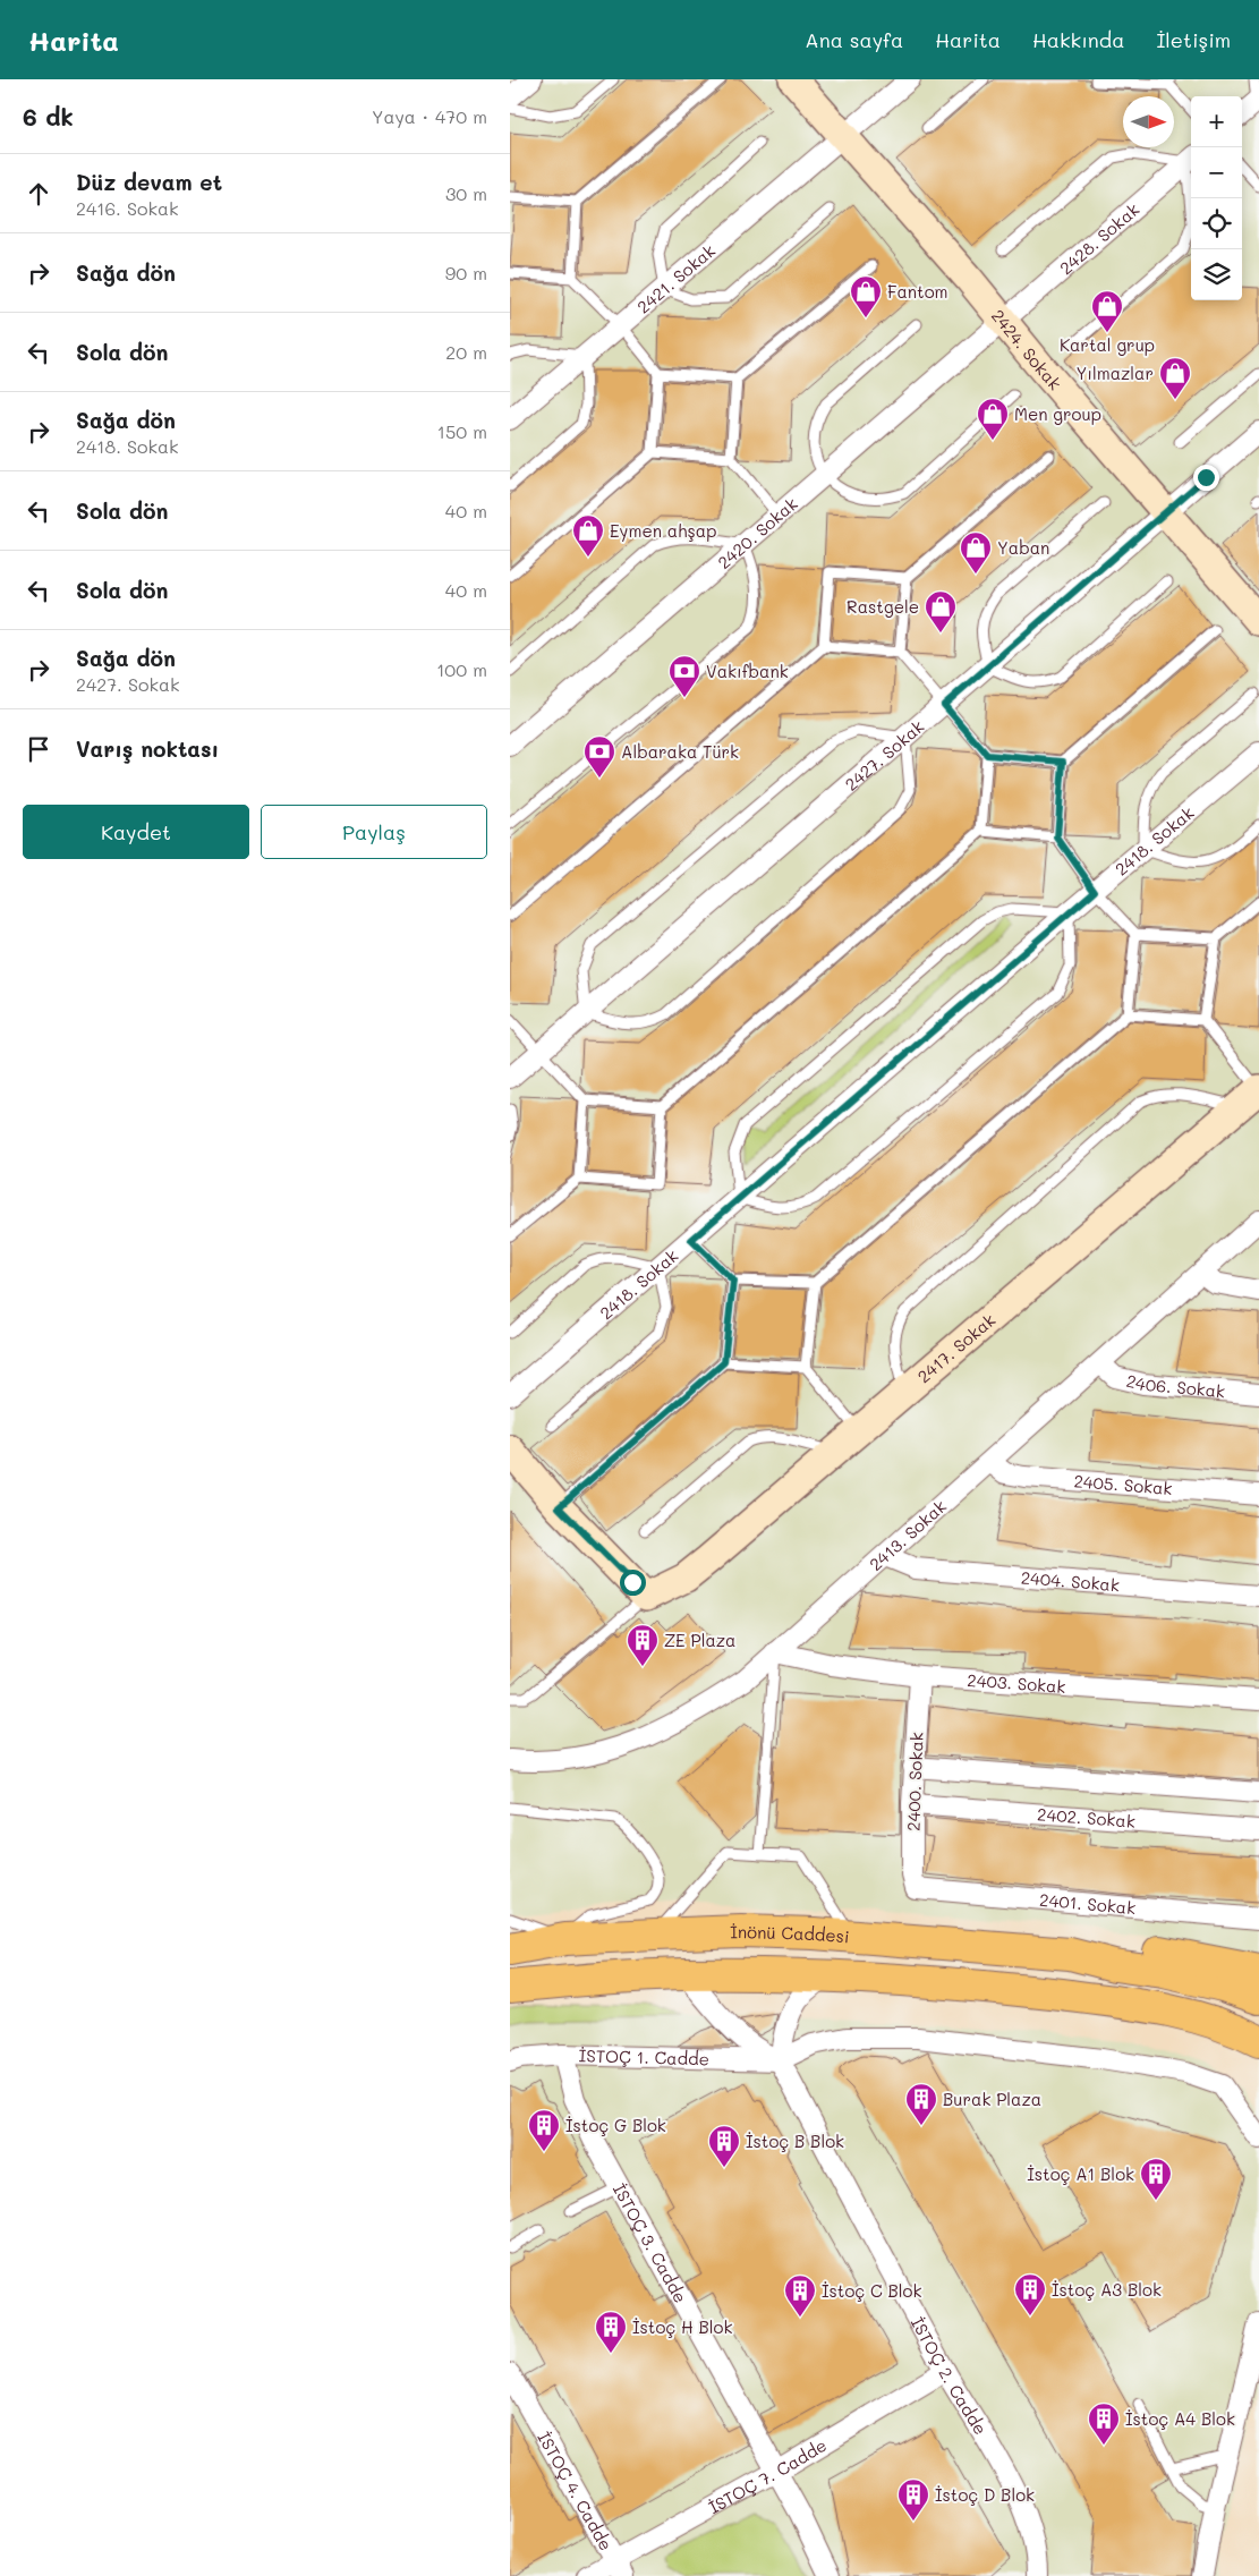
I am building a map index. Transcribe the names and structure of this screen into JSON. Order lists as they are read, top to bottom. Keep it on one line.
{"streets":{"highway":["İnönü Caddesi"],"street":["2428. Sokak","2421. Sokak","2424. Sokak","2420. Sokak","2427. Sokak","2418. Sokak","2417. Sokak","2406. Sokak","2405. Sokak","2413. Sokak","2404. Sokak","2403. Sokak","2400. Sokak","2402. Sokak","2401. Sokak","İSTOÇ 1. Cadde","İSTOÇ 3. Cadde","İSTOÇ 2. Cadde","İSTOÇ 7. Cadde","İSTOÇ 4. Cadde"]},"crossings":[["2428. Sokak","2424. Sokak"],["2428. Sokak","2420. Sokak"],["2421. Sokak","2424. Sokak"],["2424. Sokak","2420. Sokak"],["2424. Sokak","2427. Sokak"],["2406. Sokak","2413. Sokak"],["2405. Sokak","2413. Sokak"],["2413. Sokak","2404. Sokak"],["2413. Sokak","2403. Sokak"],["2403. Sokak","2400. Sokak"],["2400. Sokak","2402. Sokak"],["2400. Sokak","2401. Sokak"],["İSTOÇ 1. Cadde","İSTOÇ 3. Cadde"],["İSTOÇ 1. Cadde","İSTOÇ 2. Cadde"],["İSTOÇ 3. Cadde","İSTOÇ 7. Cadde"],["İSTOÇ 2. Cadde","İSTOÇ 7. Cadde"],["İSTOÇ 7. Cadde","İSTOÇ 4. Cadde"]],"places":{"shop":["Fantom","Kartal grup","Yılmazlar","Men group","Eymen ahşap","Yaban","Rastgele"],"bank":["Vakıfbank","Albaraka Türk"],"building":["ZE Plaza","Burak Plaza","İstoç G Blok","İstoç B Blok","İstoç A1 Blok","İstoç A3 Blok","İstoç C Blok","İstoç H Blok","İstoç A4 Blok","İstoç D Blok"]},"north":"right","page":{"header":"Harita","nav":["Ana sayfa","Harita","Hakkında","İletişim"],"heading":["6 dk","Yaya · 470 m"],"map_buttons":["+","−"],"list":[["Düz devam et","2416. Sokak","30 m"],["Sağa dön","90 m"],["Sola dön","20 m"],["Sağa dön","2418. Sokak","150 m"],["Sola dön","40 m"],["Sola dön","40 m"],["Sağa dön","2427. Sokak","100 m"],"Varış noktası"],"buttons":["Kaydet","Paylaş"]}}
